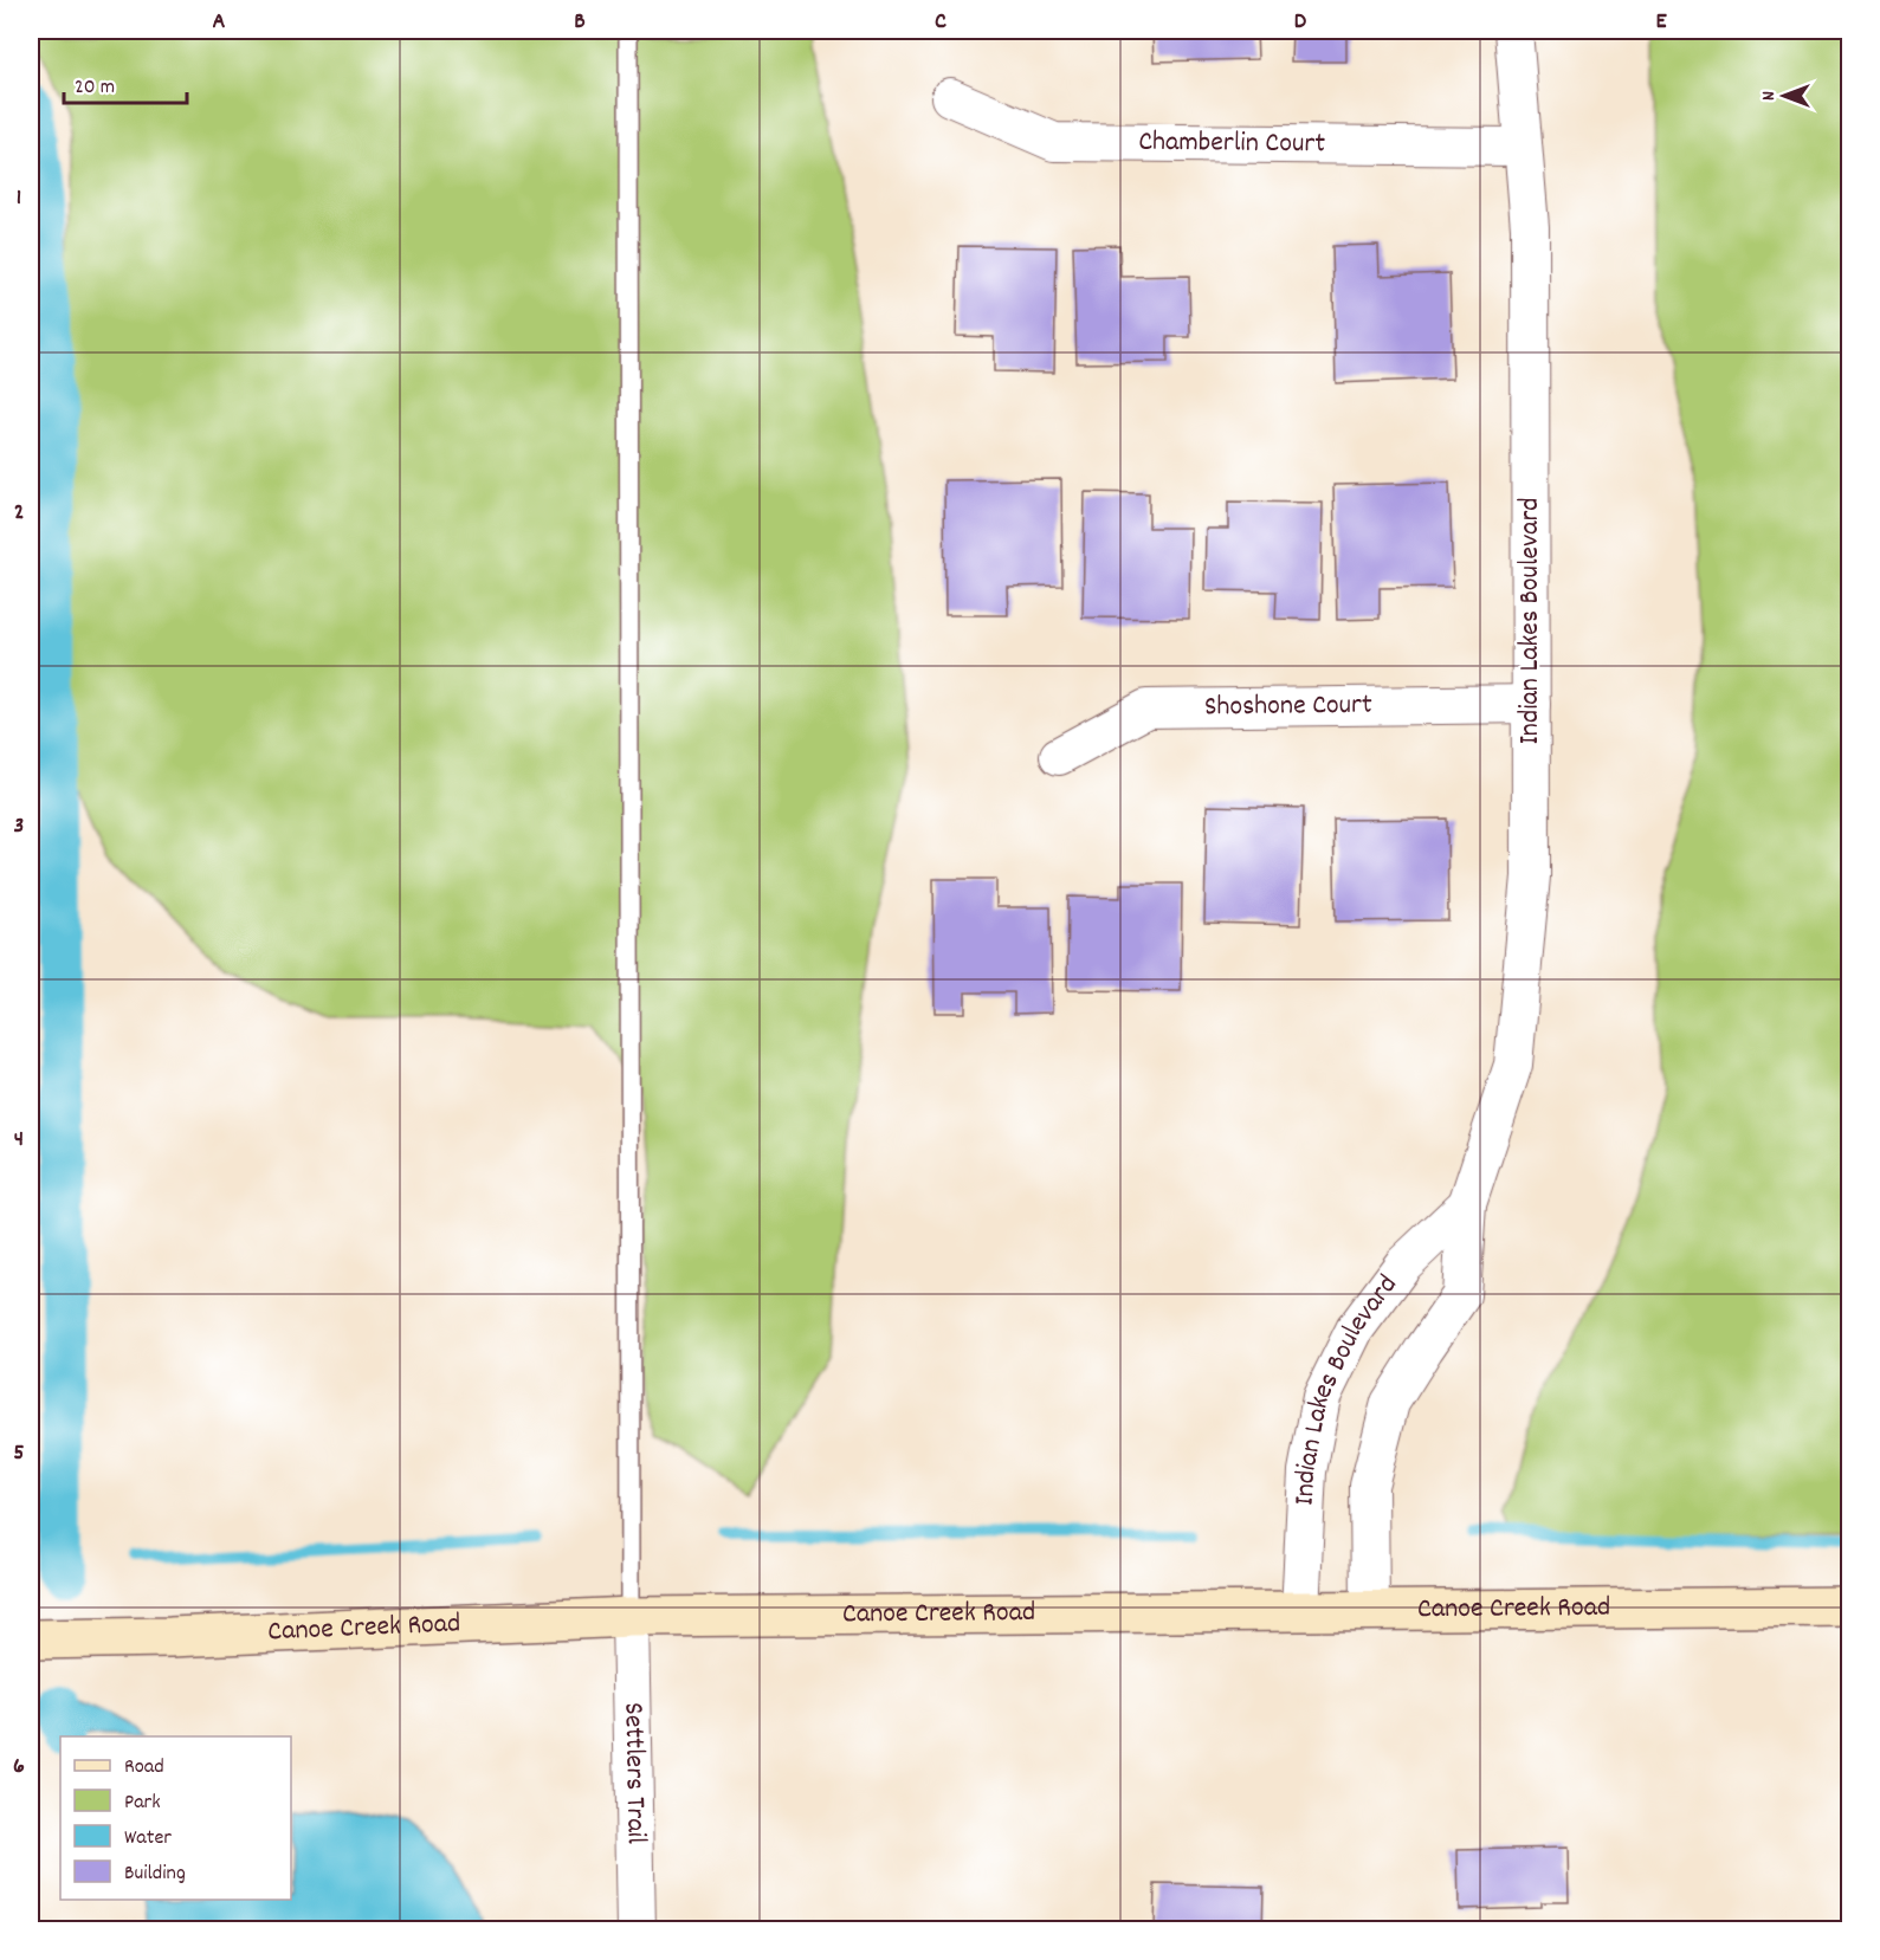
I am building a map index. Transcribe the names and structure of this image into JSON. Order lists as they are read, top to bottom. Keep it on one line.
{"streets":{"main road":["Canoe Creek Road"],"street":["Chamberlin Court","Indian Lakes Boulevard","Shoshone Court","Settlers Trail"]},"crossings":[["Chamberlin Court","Indian Lakes Boulevard"],["Indian Lakes Boulevard","Shoshone Court"],["Indian Lakes Boulevard","Canoe Creek Road"],["Canoe Creek Road","Settlers Trail"]],"legend":["Road","Park","Water","Building"],"scale_bar":"20 m","north":"left","grid":{"columns":["A","B","C","D","E"],"rows":["1","2","3","4","5","6"]}}
